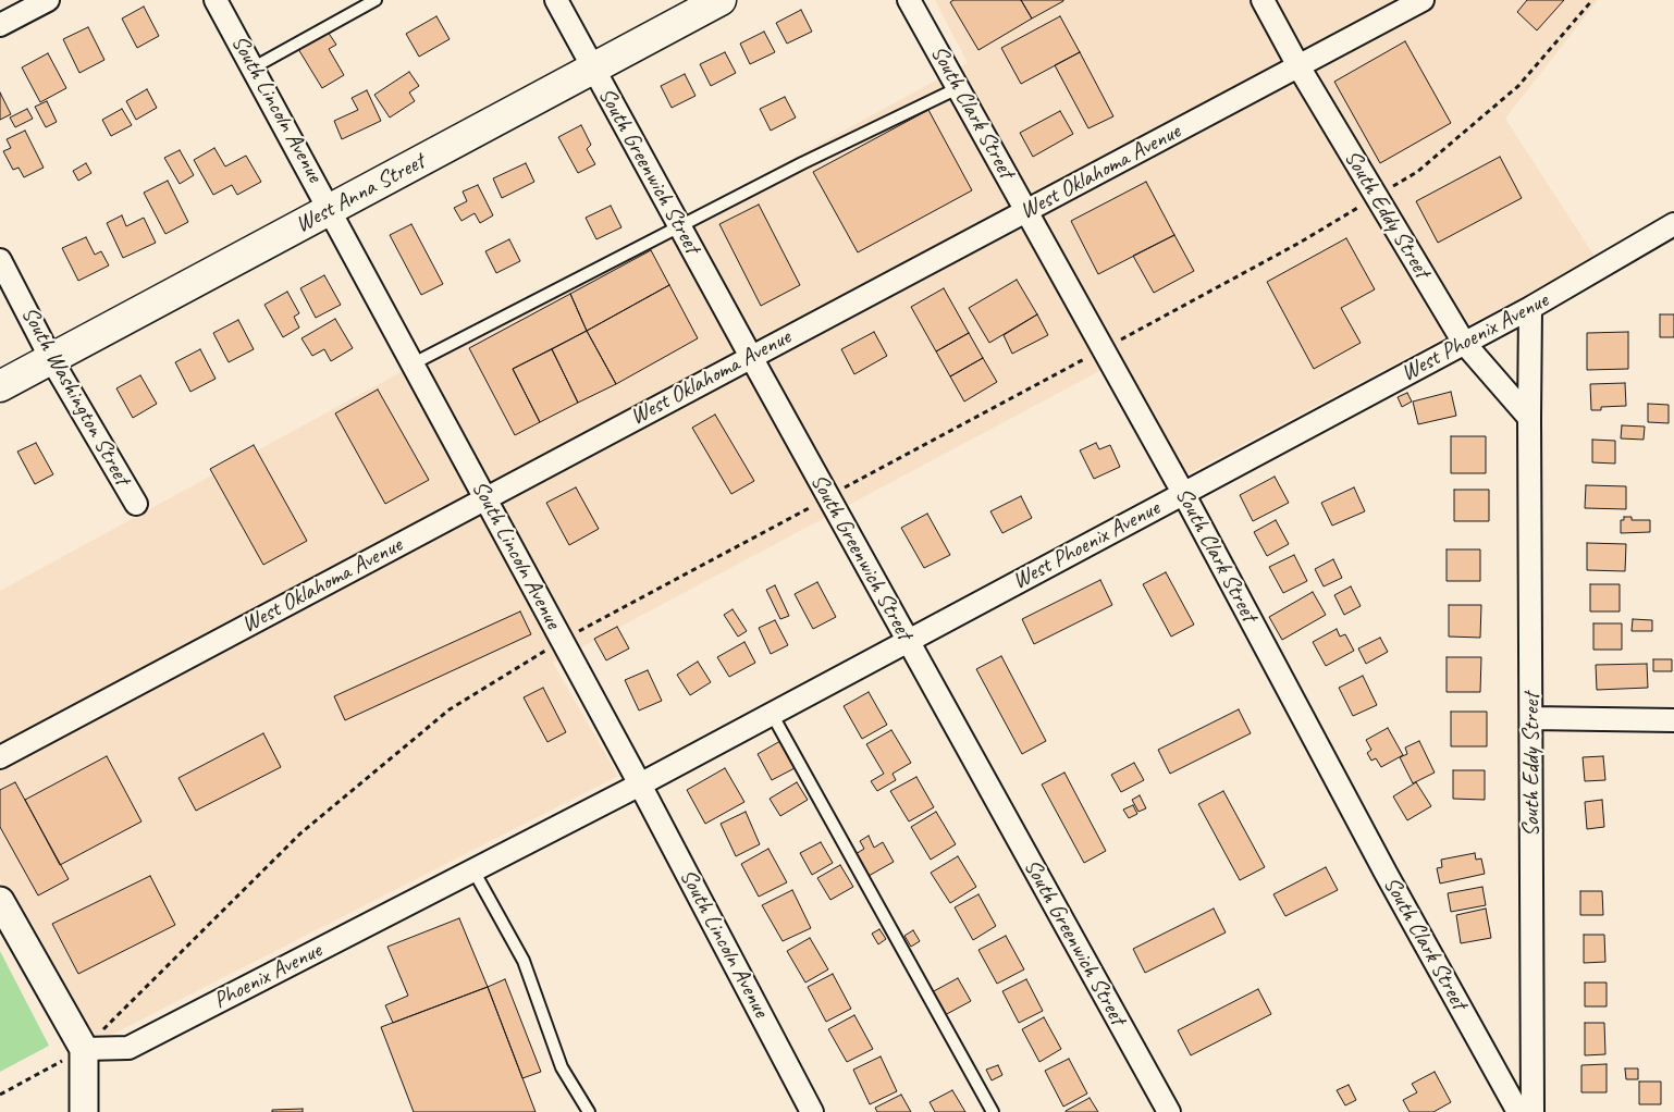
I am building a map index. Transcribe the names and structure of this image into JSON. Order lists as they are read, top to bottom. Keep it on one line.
{"streets":{"main road":["West Anna Street"],"street":["South Lincoln Avenue","South Clark Street","South Greenwich Street","West Oklahoma Avenue","South Eddy Street","West Phoenix Avenue","South Washington Street","Phoenix Avenue"]},"crossings":[["South Lincoln Avenue","West Oklahoma Avenue"],["South Lincoln Avenue","West Anna Street"],["South Lincoln Avenue","West Phoenix Avenue"],["South Lincoln Avenue","Phoenix Avenue"],["South Clark Street","West Oklahoma Avenue"],["South Clark Street","West Phoenix Avenue"],["South Greenwich Street","West Oklahoma Avenue"],["South Greenwich Street","West Anna Street"],["South Greenwich Street","West Phoenix Avenue"],["West Oklahoma Avenue","South Eddy Street"],["West Anna Street","South Washington Street"],["South Eddy Street","West Phoenix Avenue"],["West Phoenix Avenue","Phoenix Avenue"]]}
